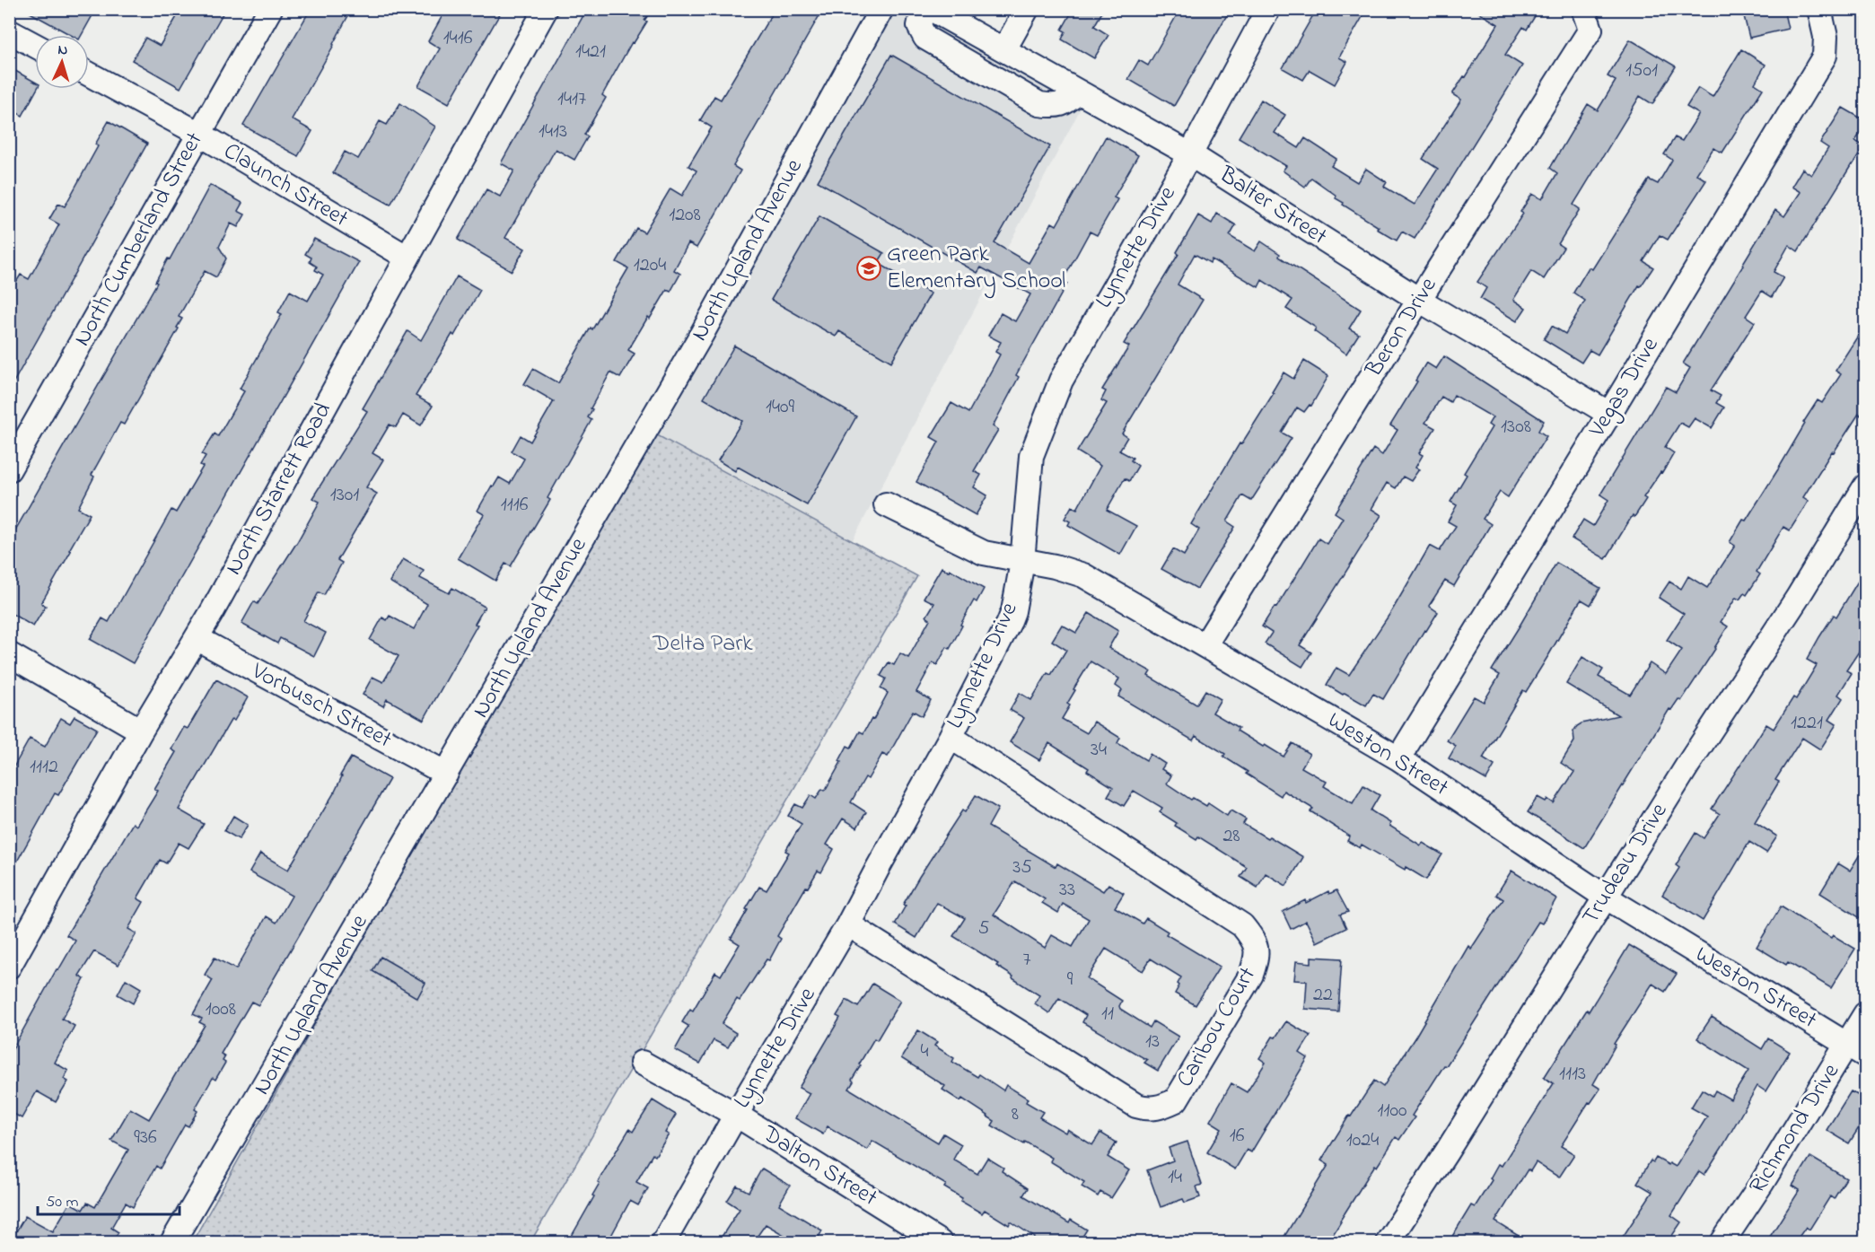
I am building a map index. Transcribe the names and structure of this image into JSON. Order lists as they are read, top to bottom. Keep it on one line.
{"streets":{"street":["Claunch Street","Balter Street","North Cumberland Street","Lynnette Drive","North Upland Avenue","Beron Drive","Vegas Drive","North Starrett Road","Vorbusch Street","Weston Street","Trudeau Drive","Caribou Court","Richmond Drive","Dalton Street"]},"crossings":[["Claunch Street","North Cumberland Street"],["Claunch Street","North Starrett Road"],["Balter Street","Lynnette Drive"],["Balter Street","Beron Drive"],["Balter Street","Vegas Drive"],["Lynnette Drive","Weston Street"],["Lynnette Drive","Caribou Court"],["Lynnette Drive","Dalton Street"],["North Upland Avenue","Vorbusch Street"],["Beron Drive","Weston Street"],["Vegas Drive","Weston Street"],["North Starrett Road","Vorbusch Street"],["Weston Street","Trudeau Drive"],["Weston Street","Richmond Drive"]],"parks":["Delta Park"],"places":{"school or university":["Green Park Elementary School"]},"house_numbers":["1416","1421","1501","1417","1413","1208","1204","1409","1308","1301","1116","1221","34","1112","28","35","33","5","7","9","22","1008","11","13","4","1113","1100","8","16","936","1024","14"],"scale_bar":"50 m","north":"top"}
